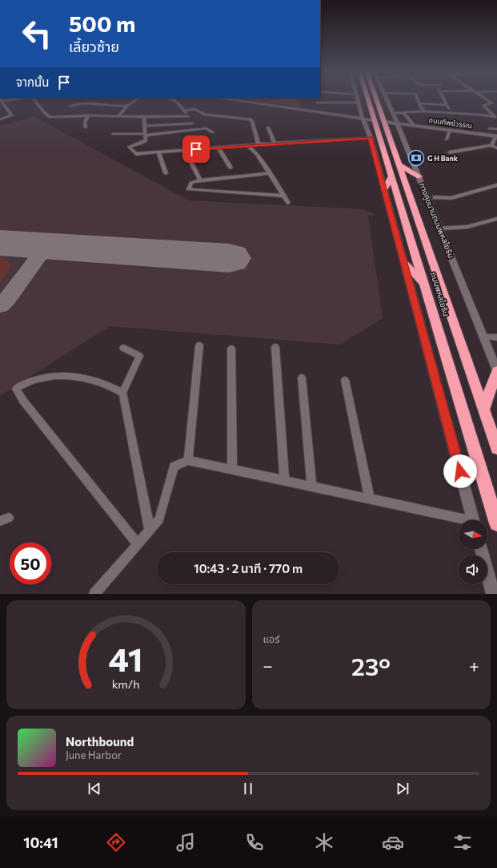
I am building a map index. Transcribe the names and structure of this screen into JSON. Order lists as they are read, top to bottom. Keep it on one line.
{"streets":{"highway":["ถนนพหลโยธิน"],"main road":["ถนนทิพย์วรรณ","ทางคู่ขนานถนนพหลโยธิน"]},"crossings":[["ถนนทิพย์วรรณ","ทางคู่ขนานถนนพหลโยธิน"],["ถนนทิพย์วรรณ","ถนนพหลโยธิน"]],"places":{"bank":["G H Bank"]},"north":"right","page":{"turn":["500 m","เลี้ยวซ้าย"],"then":"จากนั้น","limit":"50","trip":"10:43 · 2 นาที · 770 m","tile":"แอร์","heat":["−","23°","+"],"song":["Northbound","June Harbor"],"tabs":"10:41","gauge":["41","km/h"]}}
